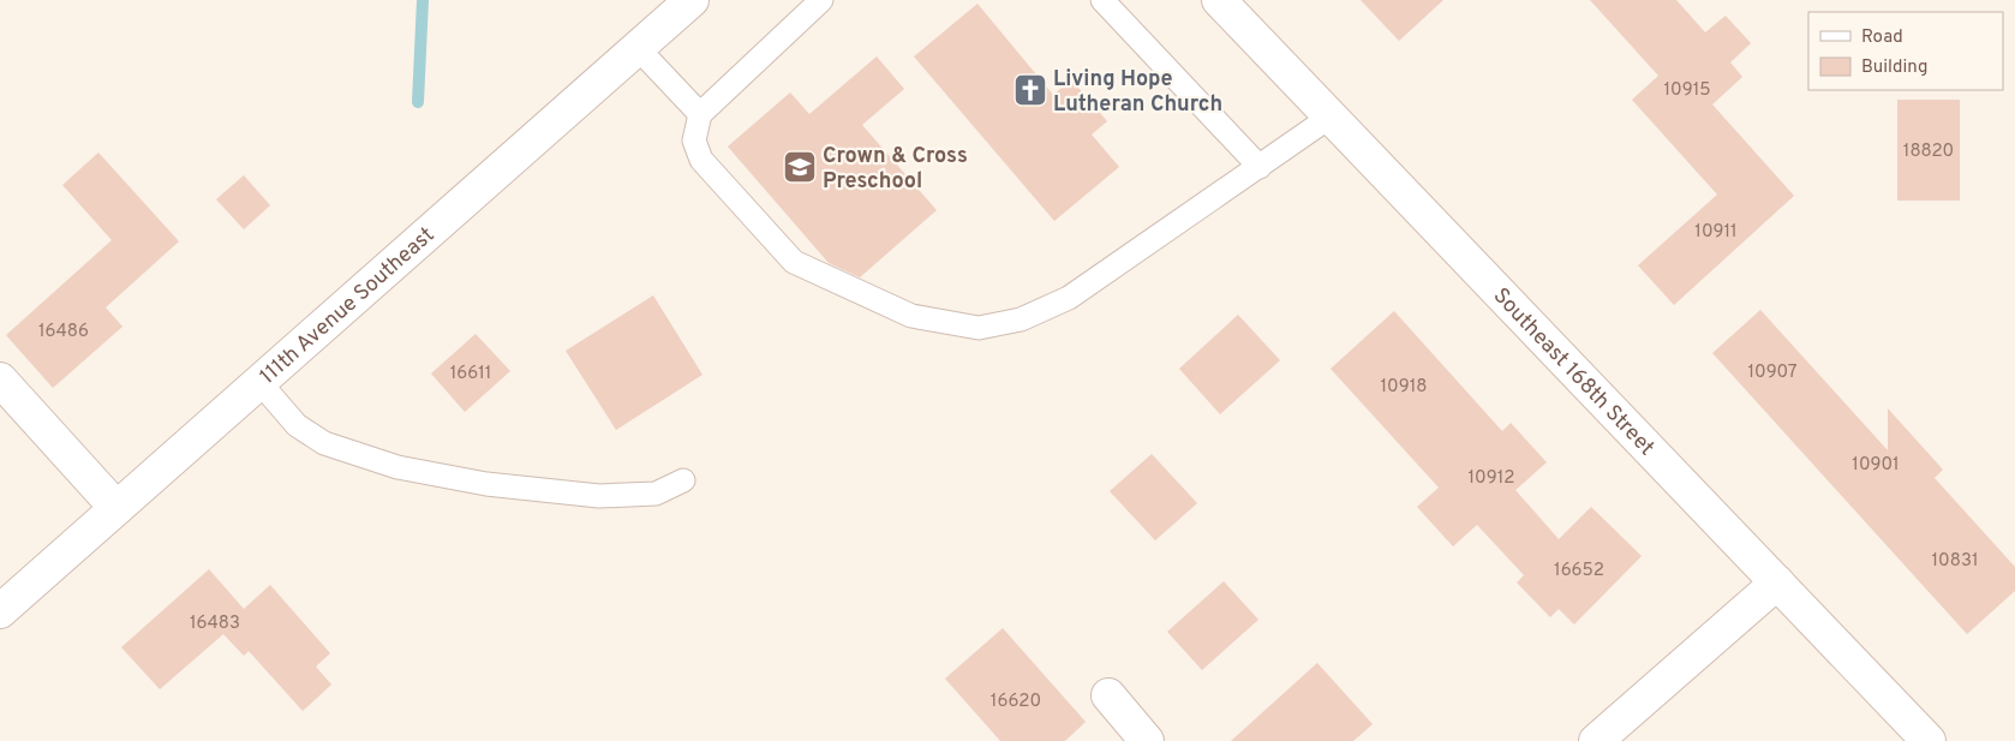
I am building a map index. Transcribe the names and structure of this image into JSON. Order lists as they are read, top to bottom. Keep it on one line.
{"streets":{"street":["111th Avenue Southeast","Southeast 168th Street"]},"places":{"church":["Living Hope Lutheran Church"],"school or university":["Crown & Cross Preschool"]},"house_numbers":["10915","18820","10911","16486","10907","16611","10918","10901","10912","10831","16652","16483","16620"],"legend":["Road","Building"]}
